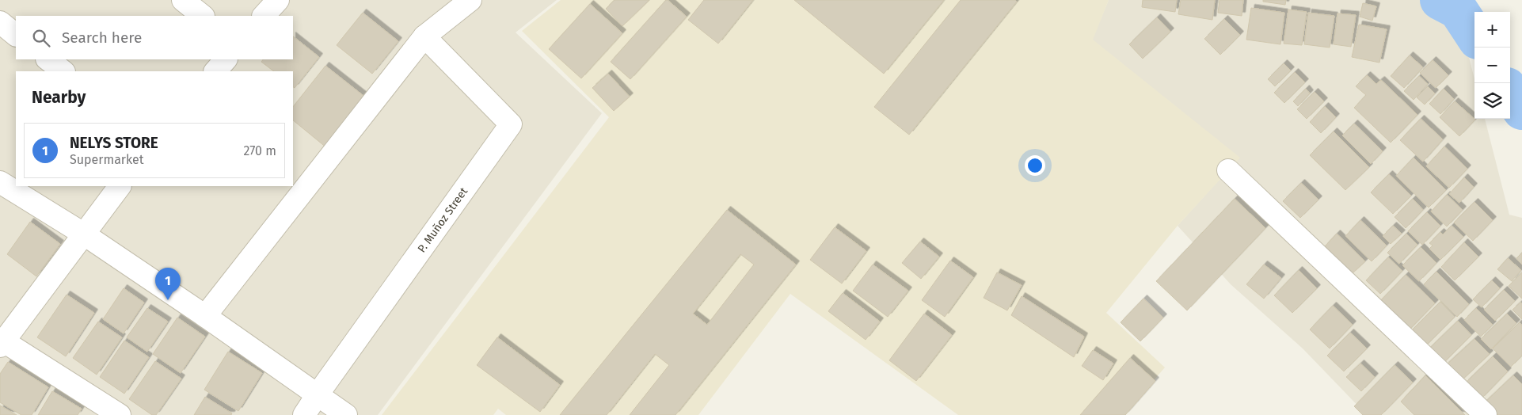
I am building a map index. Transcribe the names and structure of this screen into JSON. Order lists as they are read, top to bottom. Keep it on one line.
{"streets":{"street":["P. Muñoz Street"]},"page":{"map_buttons":["+","−"],"search":"Search here","heading":"Nearby","list":[{"mark":"1","name":"NELYS STORE","note":"Supermarket","value":"270 m"}],"pins":"1"}}
